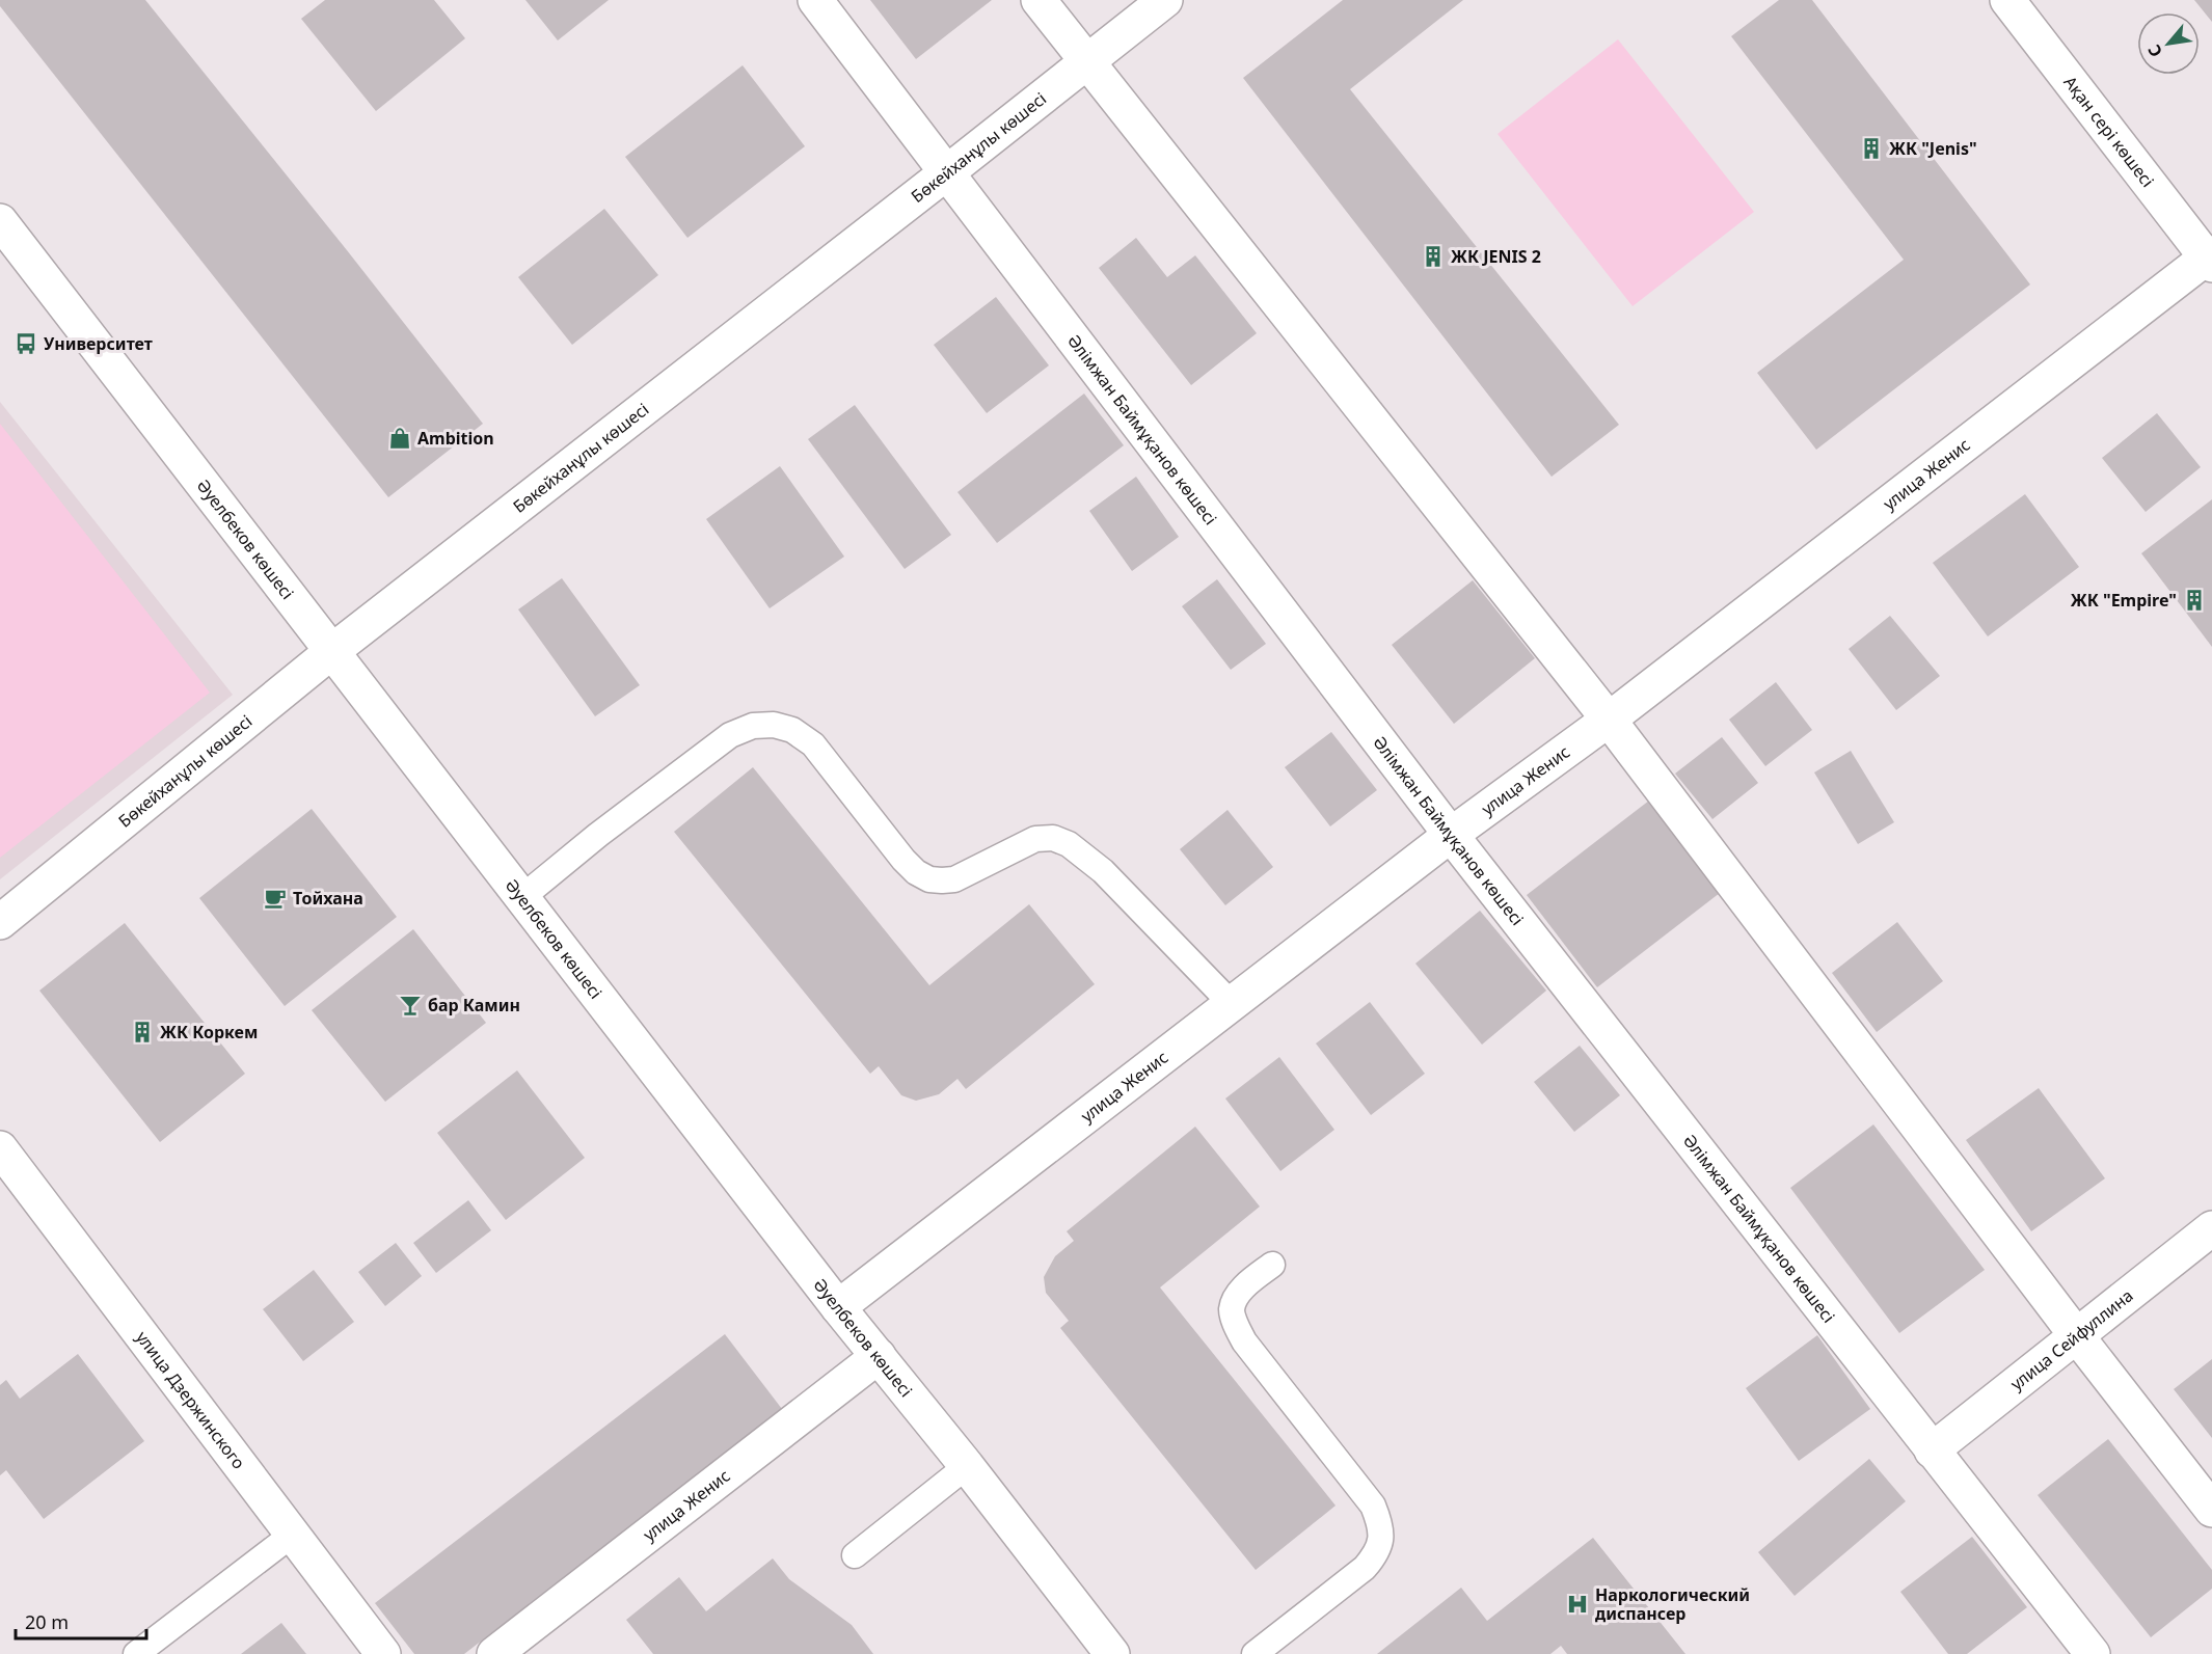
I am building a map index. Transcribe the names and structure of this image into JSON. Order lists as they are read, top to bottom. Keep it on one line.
{"streets":{"street":["Ақан сері көшесі","Бөкейханұлы көшесі","Әлімжан Баймұқанов көшесі","улица Женис","Әуелбеков көшесі","улица Сейфуллина","улица Дзержинского"]},"crossings":[["Ақан сері көшесі","улица Женис"],["Бөкейханұлы көшесі","Әлімжан Баймұқанов көшесі"],["Бөкейханұлы көшесі","Әуелбеков көшесі"],["Әлімжан Баймұқанов көшесі","улица Женис"],["Әлімжан Баймұқанов көшесі","улица Сейфуллина"],["улица Женис","Әуелбеков көшесі"]],"places":{"building":["ЖК \"Jenis\"","ЖК JENIS 2","ЖК \"Empire\"","ЖК Коркем"],"bus stop":["Университет"],"shop":["Ambition"],"cafe":["Тойхана"],"bar":["бар Камин"],"hospital":["Наркологический диспансер"]},"scale_bar":"20 m","north":"bottom left"}
